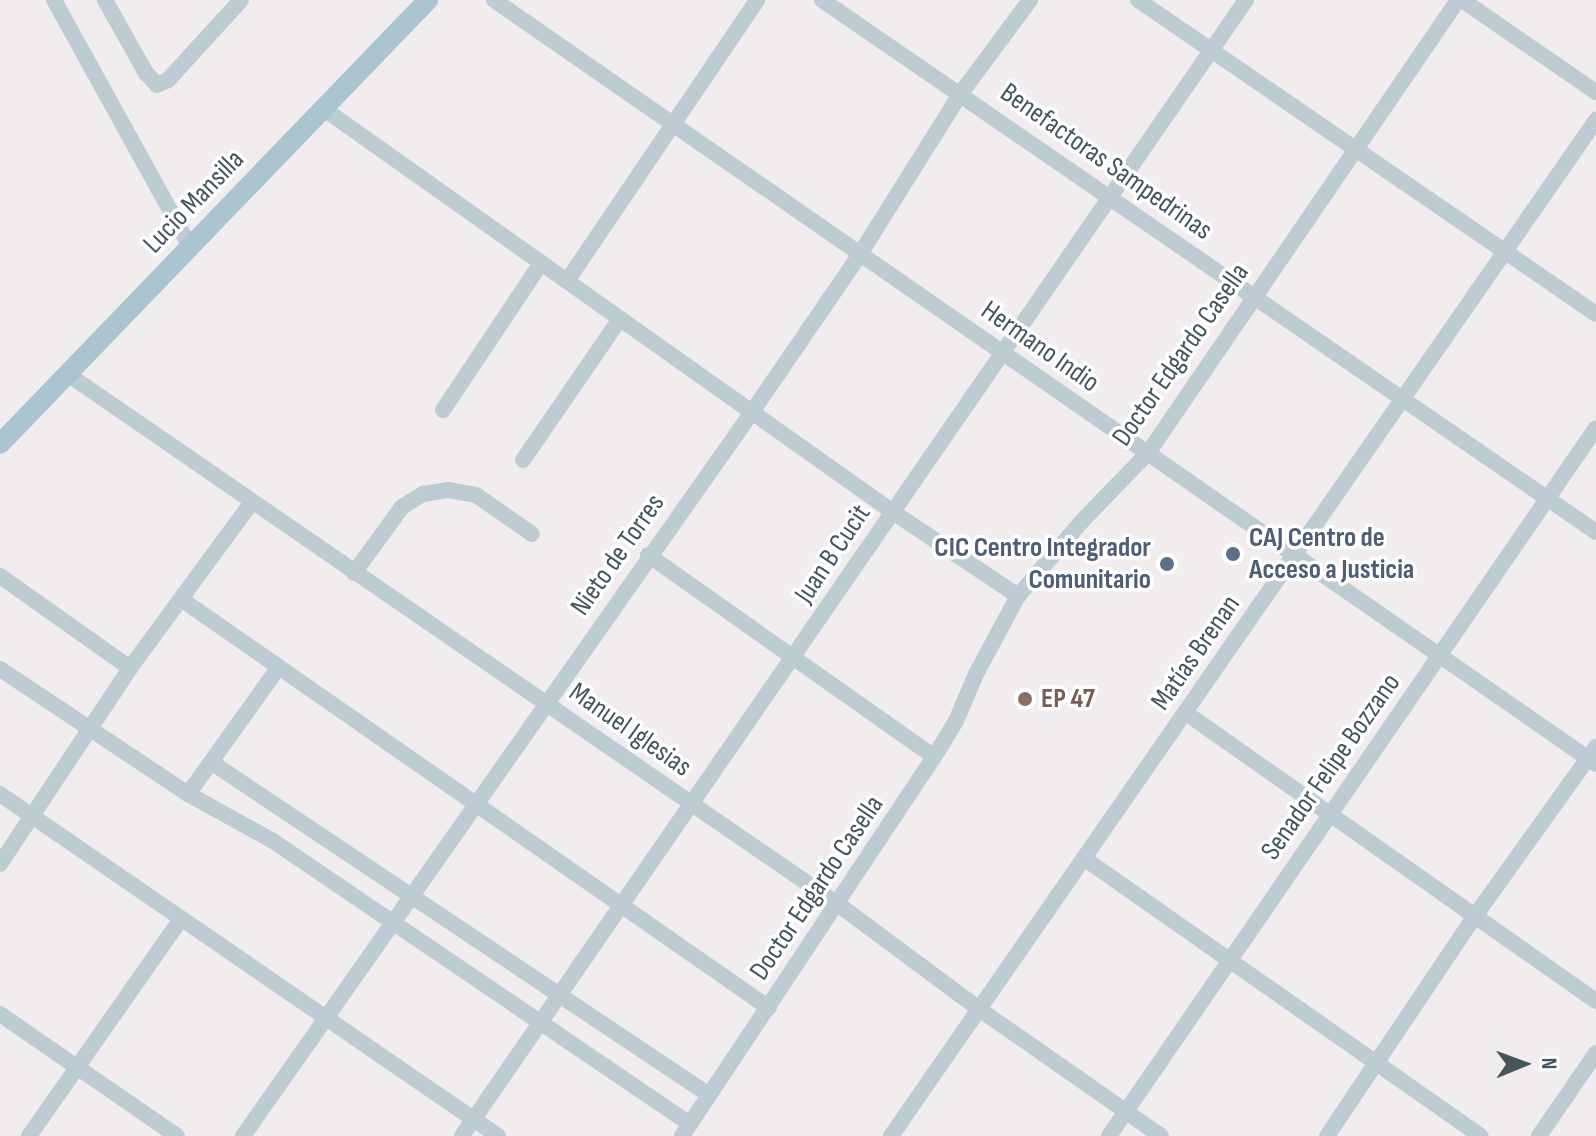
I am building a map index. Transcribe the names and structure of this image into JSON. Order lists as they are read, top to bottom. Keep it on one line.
{"streets":{"main road":["Lucio Mansilla"],"street":["Benefactoras Sampedrinas","Hermano Indio","Doctor Edgardo Casella","Juan B Cucit","Nieto de Torres","Matías Brenan","Manuel Iglesias","Senador Felipe Bozzano"]},"crossings":[["Benefactoras Sampedrinas","Doctor Edgardo Casella"],["Benefactoras Sampedrinas","Juan B Cucit"],["Benefactoras Sampedrinas","Nieto de Torres"],["Benefactoras Sampedrinas","Matías Brenan"],["Benefactoras Sampedrinas","Senador Felipe Bozzano"],["Lucio Mansilla","Manuel Iglesias"],["Hermano Indio","Doctor Edgardo Casella"],["Hermano Indio","Juan B Cucit"],["Hermano Indio","Nieto de Torres"],["Hermano Indio","Matías Brenan"],["Hermano Indio","Senador Felipe Bozzano"],["Doctor Edgardo Casella","Manuel Iglesias"],["Juan B Cucit","Manuel Iglesias"],["Nieto de Torres","Manuel Iglesias"],["Matías Brenan","Manuel Iglesias"],["Manuel Iglesias","Senador Felipe Bozzano"]],"places":["CAJ Centro de Acceso a Justicia","CIC Centro Integrador Comunitario","EP 47"],"north":"right"}
